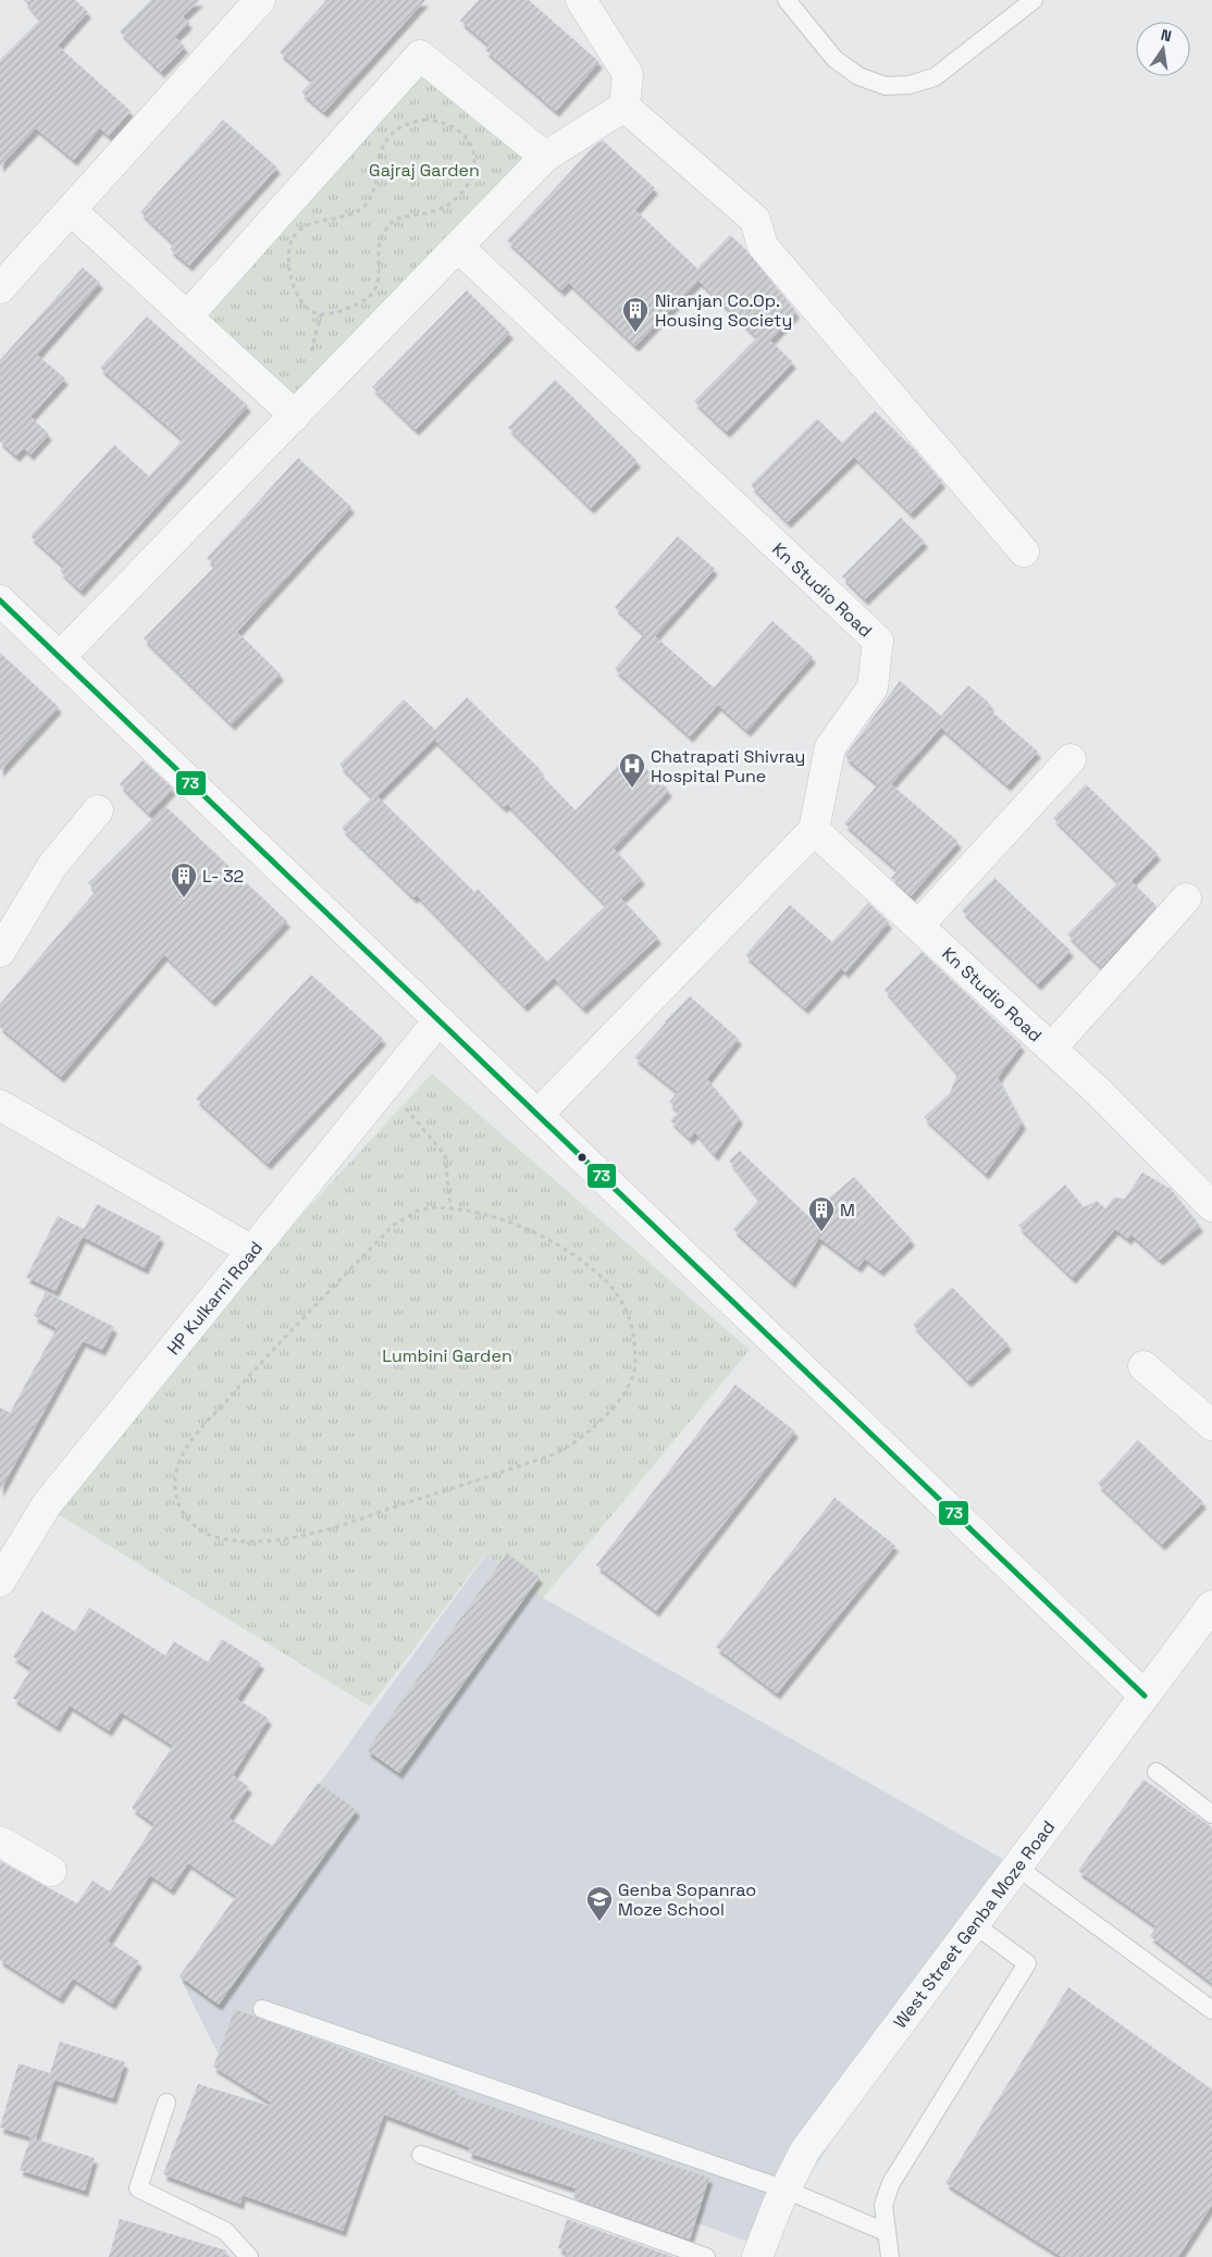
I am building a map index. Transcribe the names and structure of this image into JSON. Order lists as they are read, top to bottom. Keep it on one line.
{"streets":{"street":["Kn Studio Road","HP Kulkarni Road","West Street Genba Moze Road"]},"parks":["Gajraj Garden","Lumbini Garden"],"places":{"building":["Niranjan Co.Op. Housing Society","L- 32","M"],"hospital":["Chatrapati Shivray Hospital Pune"],"school or university":["Genba Sopanrao Moze School"]},"lines":["transit line 73"],"north":"top"}
